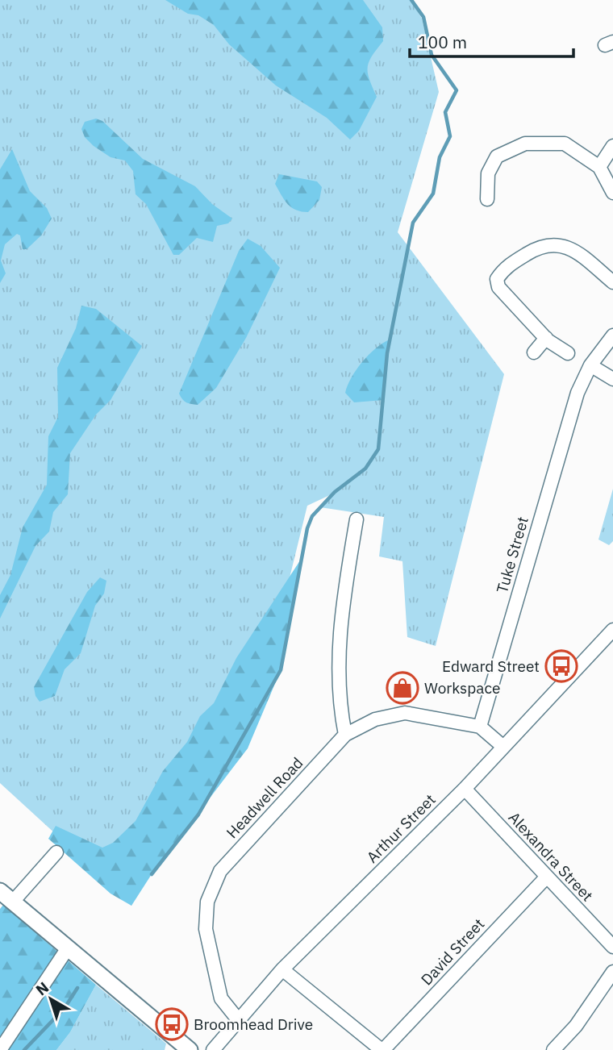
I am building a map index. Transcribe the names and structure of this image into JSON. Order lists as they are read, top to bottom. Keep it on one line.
{"streets":{"street":["Tuke Street","Headwell Road","Arthur Street","Alexandra Street","David Street"]},"crossings":[["Tuke Street","Headwell Road"],["Headwell Road","Arthur Street"],["Arthur Street","Alexandra Street"],["Alexandra Street","David Street"]],"places":{"bus stop":["Edward Street","Broomhead Drive"],"shop":["Workspace"]},"scale_bar":"100 m","north":"top left"}
